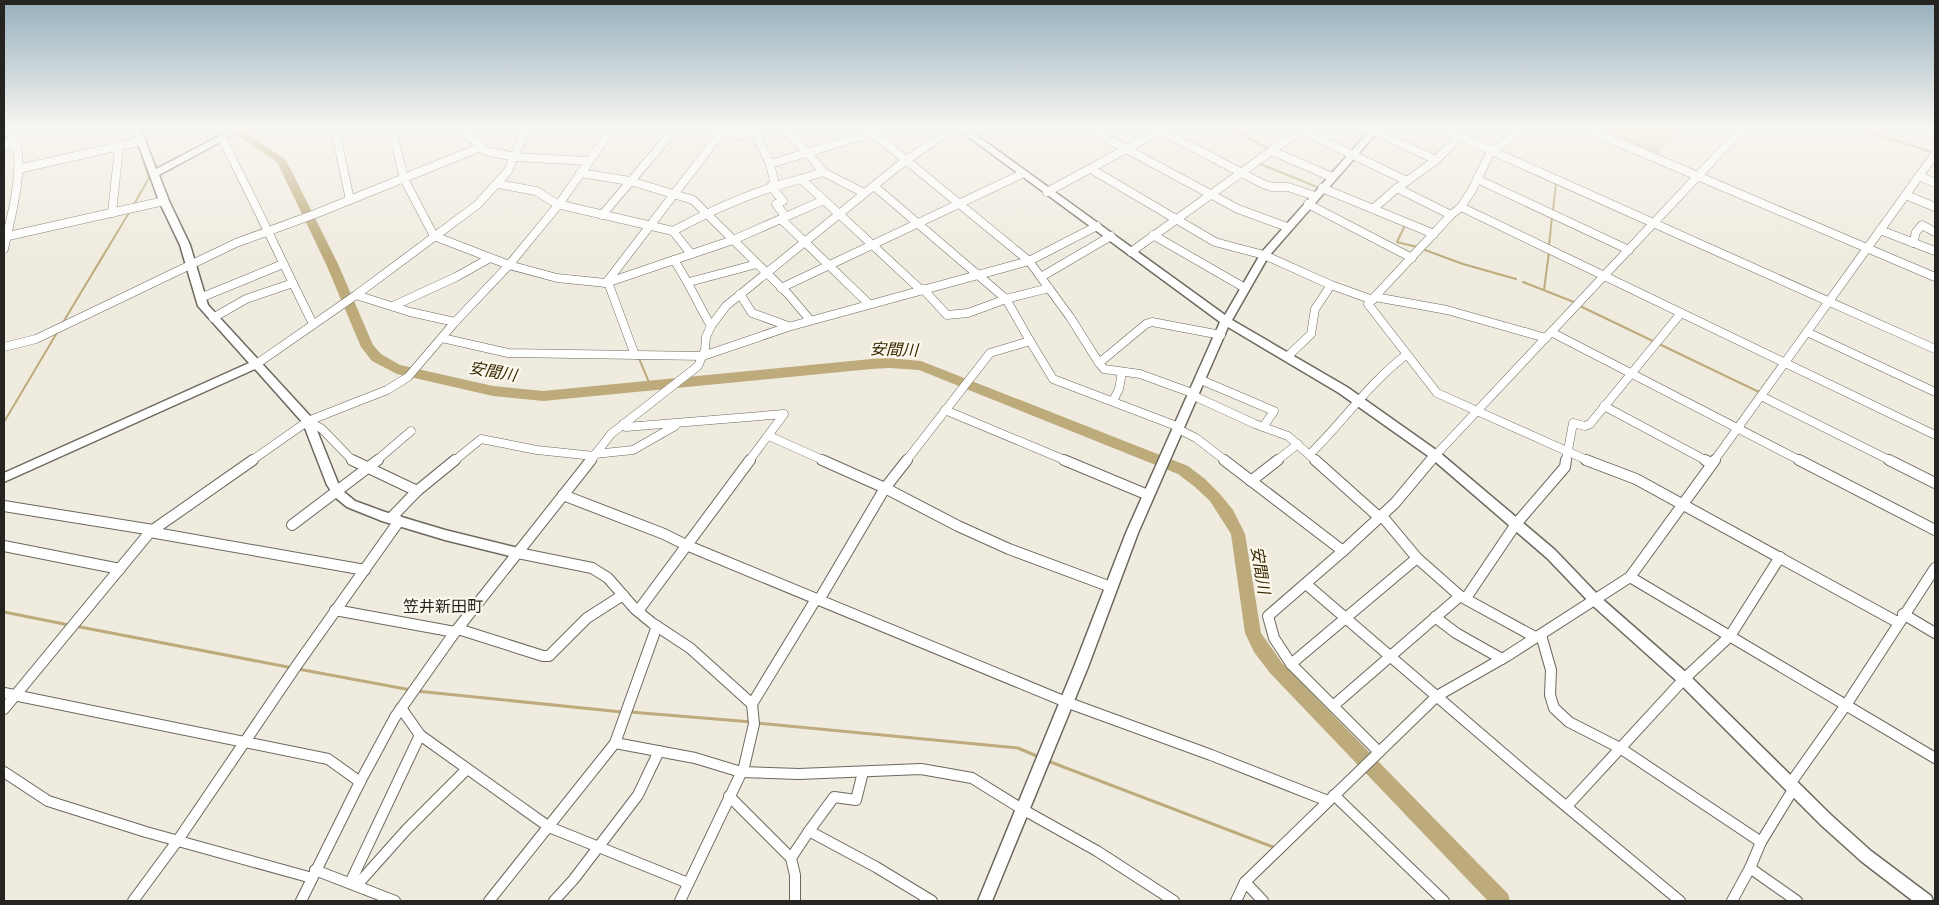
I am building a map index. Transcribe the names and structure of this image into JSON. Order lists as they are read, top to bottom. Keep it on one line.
{"districts":["笠井新田町"],"water":["安間川"]}
